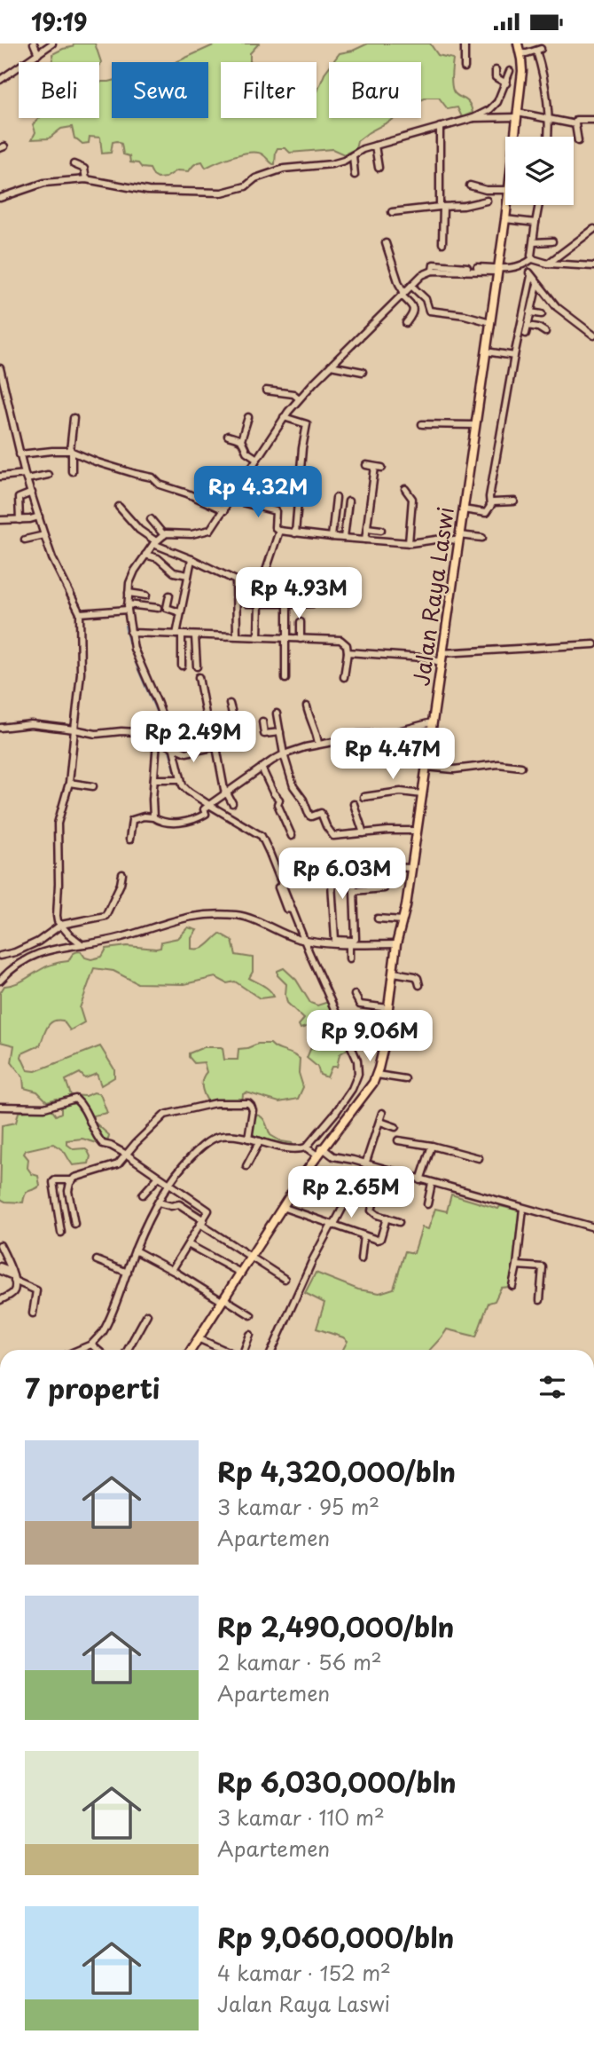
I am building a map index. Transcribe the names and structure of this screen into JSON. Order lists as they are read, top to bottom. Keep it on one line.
{"streets":{"main road":["Jalan Raya Laswi"]},"page":{"status":"19:19","chip":["Beli","Sewa","Filter","Baru"],"price":["Rp 4.32M","Rp 4.93M","Rp 2.49M","Rp 4.47M","Rp 6.03M","Rp 9.06M","Rp 2.65M"],"heading":"7 properti","list":[{"name":"Rp 4,320,000/bln","note":"3 kamar · 95 m² · Apartemen"},{"name":"Rp 2,490,000/bln","note":"2 kamar · 56 m² · Apartemen"},{"name":"Rp 6,030,000/bln","note":"3 kamar · 110 m² · Apartemen"},{"name":"Rp 9,060,000/bln","note":"4 kamar · 152 m² · Jalan Raya Laswi"}]}}
